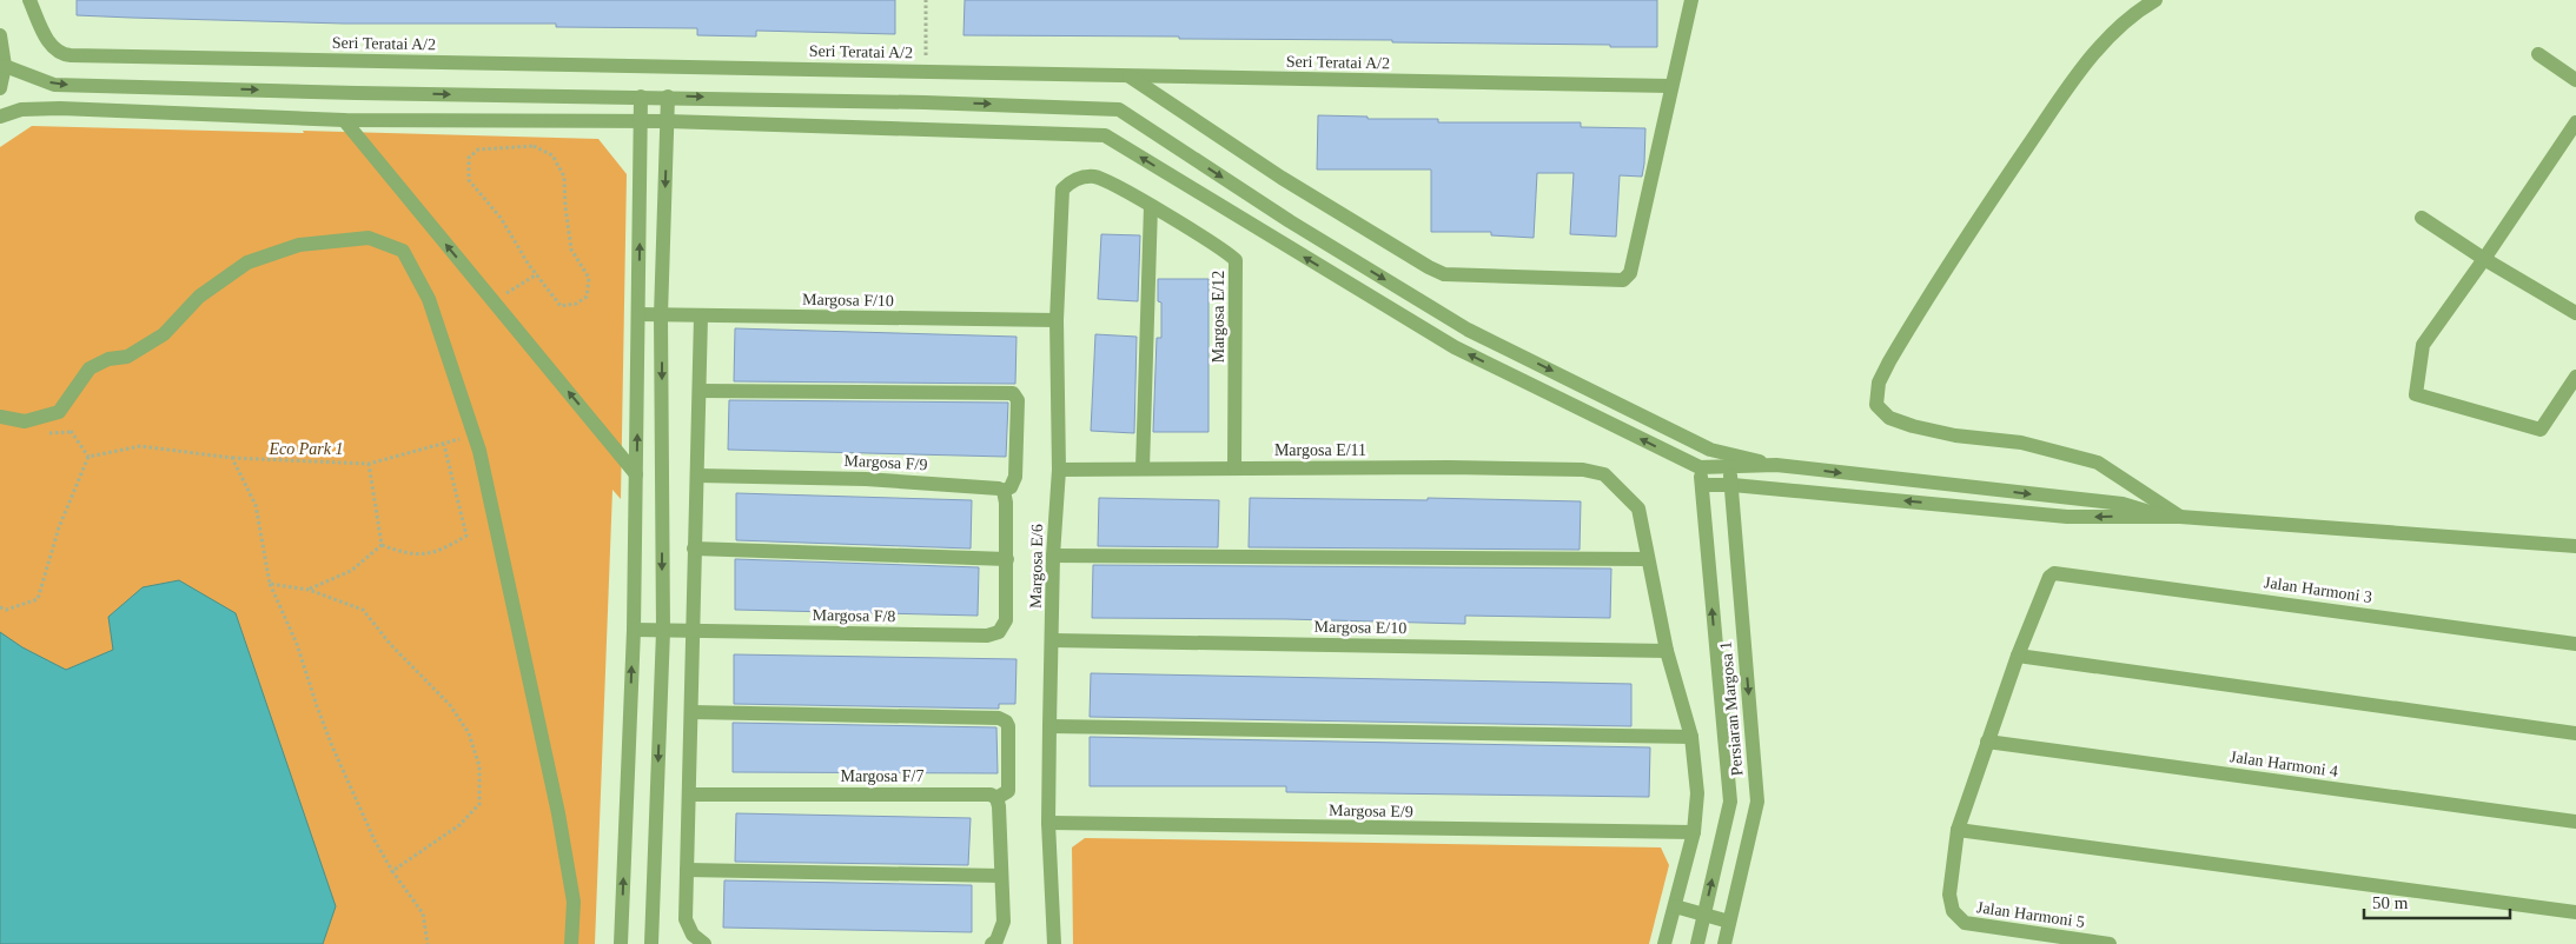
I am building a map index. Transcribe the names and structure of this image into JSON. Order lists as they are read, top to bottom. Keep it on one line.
{"streets":{"street":["Seri Teratai A/2","Margosa F/10","Margosa E/12","Margosa E/11","Margosa F/9","Margosa E/6","Jalan Harmoni 3","Margosa F/8","Margosa E/10","Persiaran Margosa 1","Jalan Harmoni 4","Margosa F/7","Margosa E/9","Jalan Harmoni 5"]},"crossings":[["Margosa F/10","Margosa E/6"],["Margosa E/12","Margosa E/11"],["Margosa E/12","Margosa E/6"],["Margosa E/11","Margosa E/6"],["Margosa E/6","Margosa E/10"],["Margosa E/6","Margosa E/9"]],"parks":["Eco Park 1"],"scale_bar":"50 m"}
